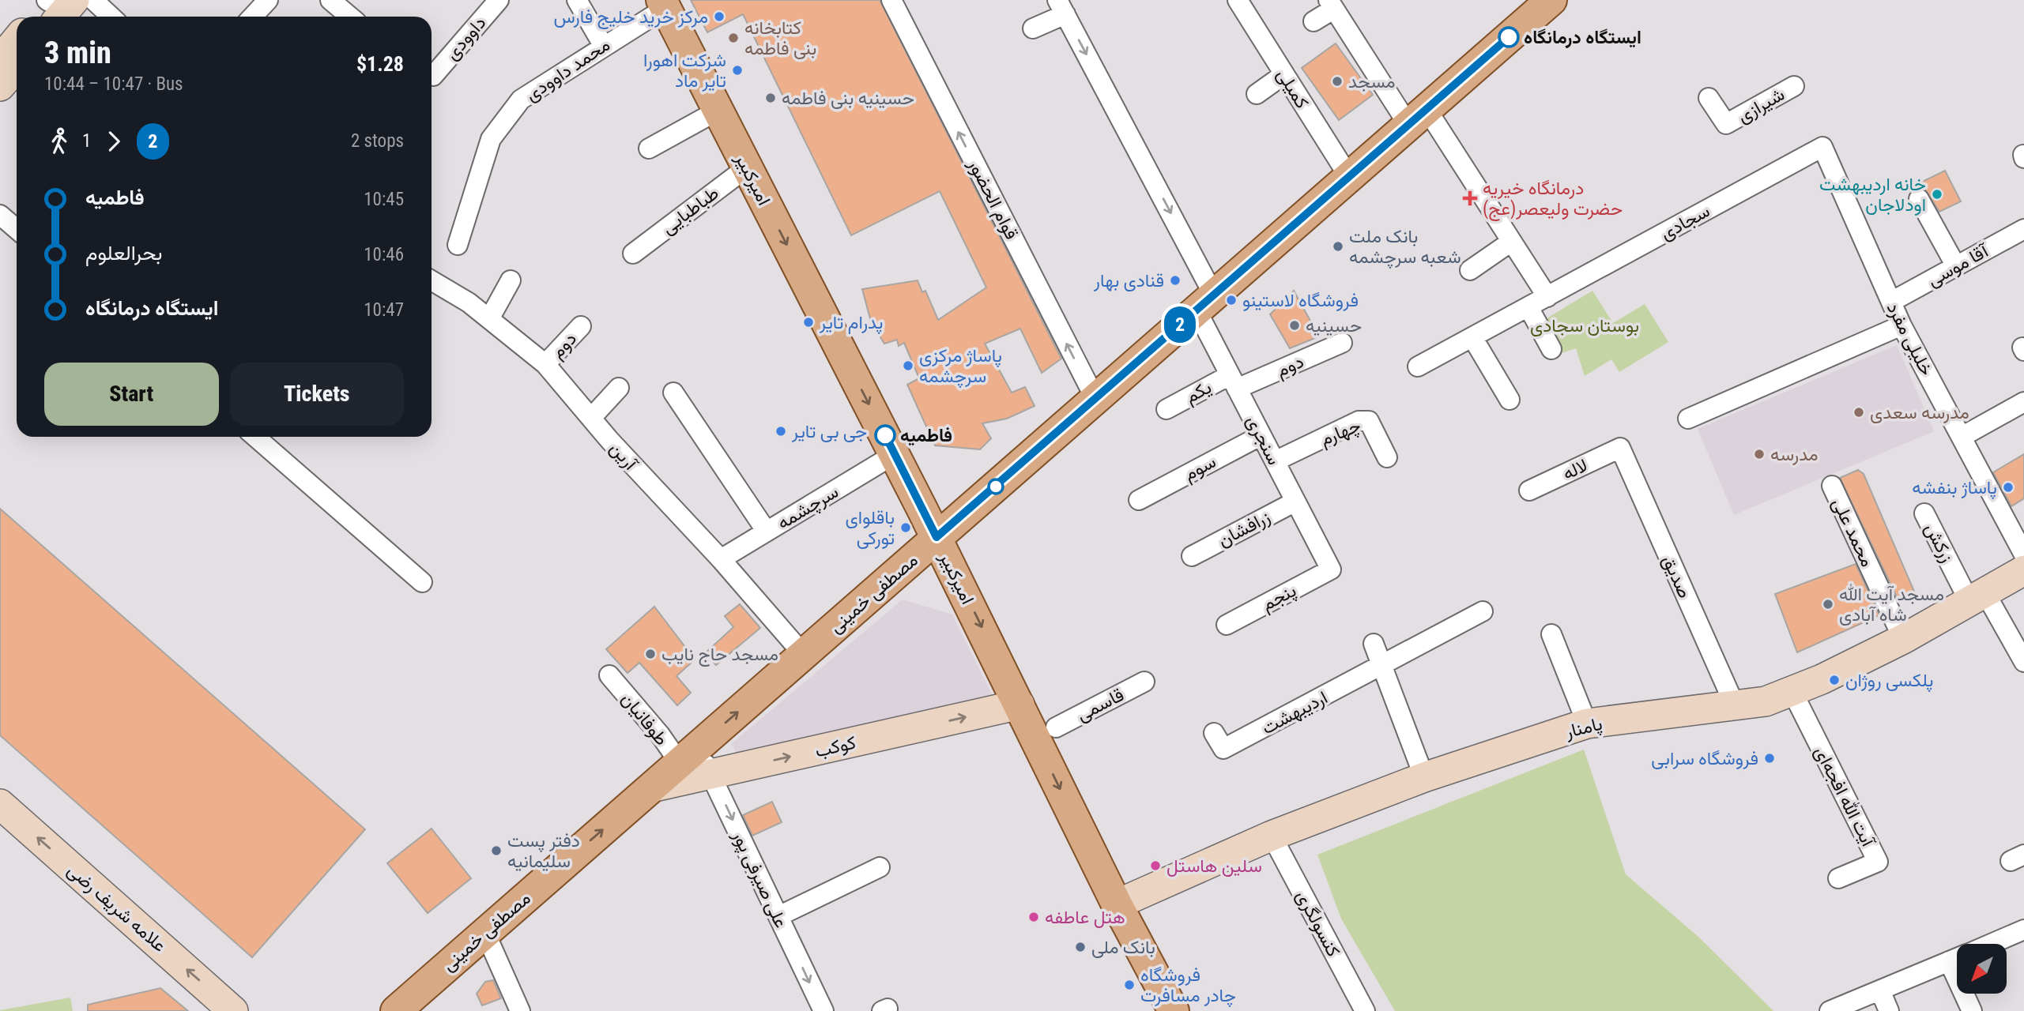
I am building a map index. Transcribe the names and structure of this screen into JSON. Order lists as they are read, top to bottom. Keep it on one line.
{"streets":{"main road":["امیرکبیر","مصطفی خمینی"],"street":["داوودی","محمد داوودی","کمیلی","شیرازی","قوام الحضور","طباطبایی","سجادی","آقا موسی","خلیلی مفرد","دوم","یکم","چهارم","سنجری","آرین","سوم","لاله","سرچشمه","زرافشان","محمد علی","زرکش","صدیق","پنجم","قاسمی","اردیبهشت","طوفانیان","پامنار","کوکب","آیت الله افجه‌ای","علی صیرفی پور","علامه شریف رضی","کنسولگری"]},"crossings":[["محمد داوودی","امیرکبیر"],["کمیلی","مصطفی خمینی"],["امیرکبیر","طباطبایی"],["امیرکبیر","سرچشمه"],["امیرکبیر","مصطفی خمینی"],["امیرکبیر","پامنار"],["امیرکبیر","کوکب"],["قوام الحضور","مصطفی خمینی"],["سجادی","خلیلی مفرد"],["آقا موسی","خلیلی مفرد"],["دوم","یکم"],["دوم","سنجری"],["دوم","آرین"],["یکم","سنجری"],["چهارم","سنجری"],["سنجری","سوم"],["سنجری","زرافشان"],["سنجری","مصطفی خمینی"],["سنجری","پنجم"],["آرین","سرچشمه"],["آرین","مصطفی خمینی"],["لاله","صدیق"],["محمد علی","پامنار"],["زرکش","پامنار"],["صدیق","پامنار"],["مصطفی خمینی","طوفانیان"],["مصطفی خمینی","کوکب"],["مصطفی خمینی","علی صیرفی پور"],["طوفانیان","علی صیرفی پور"],["پامنار","آیت الله افجه‌ای"],["پامنار","کنسولگری"],["کوکب","علی صیرفی پور"]],"one_way":["امیرکبیر","قوام الحضور","سنجری","علی صیرفی پور","علامه شریف رضی"],"parks":["بوستان سجادی"],"places":{"other":["مرکز خرید خلیج فارس","ایستگاه درمانگاه","کتابخانه بنی فاطمه","شرکت اهورا تایر ماد","مسجد","حسینیه بنی فاطمه","خانه اردیبهشت اودلاجان","بانک ملت شعبه سرچشمه","قنادی بهار","فروشگاه لاستینو","پدرام تایر","حسینیه","پاساژ مرکزی سرچشمه","مدرسه سعدی","جی بی تایر","فاطمیه","مدرسه","پاساژ بنفشه","باقلوای تورکی","مسجد آیت الله شاه آبادی","مسجد حاج نایب","پلکسی روژان","فروشگاه سرابی","دفتر پست سلیمانیه","سلین هاستل","هتل عاطفه","بانک ملی","فروشگاه چادر مسافرت"],"health":["درمانگاه خیریه حضرت ولیعصر(عج)"]},"lines":["bus line 2"],"north":"bottom left","page":{"on_map":"2","heading":["3 min","10:44 – 10:47 · Bus","$1.28"],"legs":["1","2","2 stops"],"list":[{"name":"فاطمیه","value":"10:45"},{"name":"بحرالعلوم","value":"10:46"},{"name":"ایستگاه درمانگاه","value":"10:47"}],"buttons":["Start","Tickets"]}}
